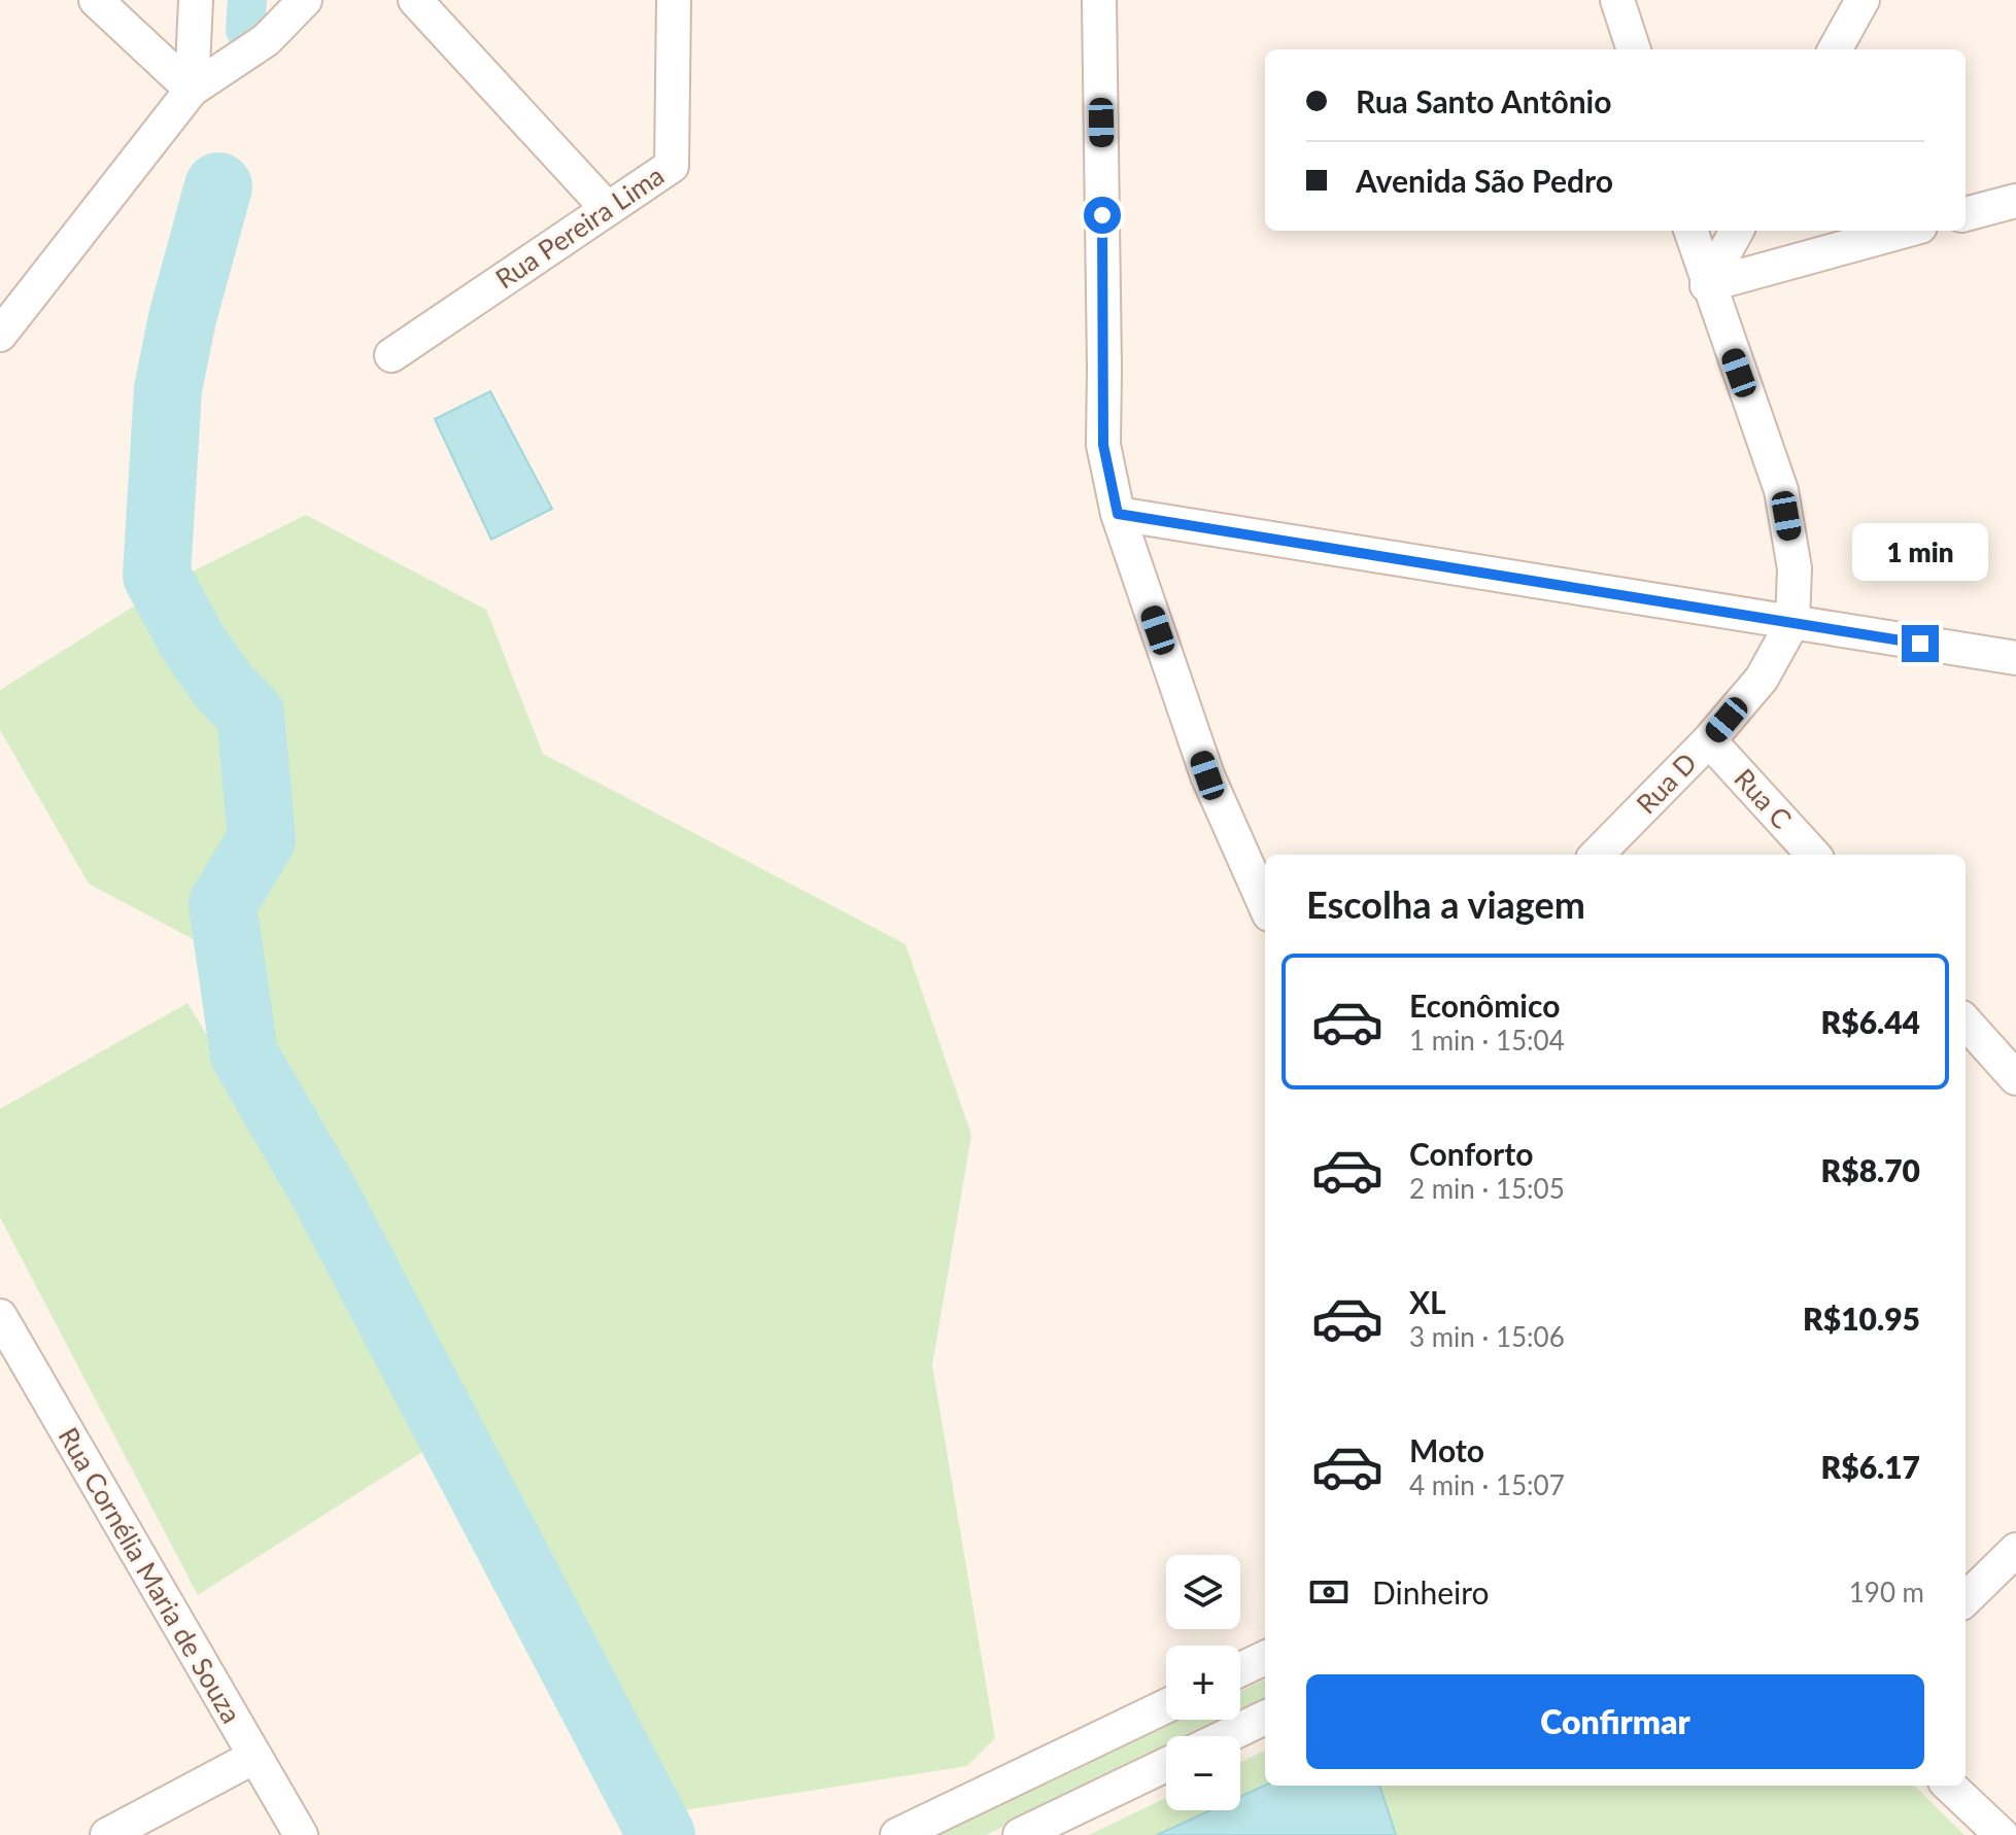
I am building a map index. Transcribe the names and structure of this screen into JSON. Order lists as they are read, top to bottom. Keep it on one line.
{"streets":{"street":["Rua Pereira Lima","Rua D","Rua C","Rua Cornélia Maria de Souza"]},"crossings":[["Rua D","Rua C"]],"page":{"banner":["Rua Santo Antônio","Avenida São Pedro"],"bubble":"1 min","heading":"Escolha a viagem","list":[{"name":"Econômico","note":"1 min · 15:04","value":"R$6.44"},{"name":"Conforto","note":"2 min · 15:05","value":"R$8.70"},{"name":"XL","note":"3 min · 15:06","value":"R$10.95"},{"name":"Moto","note":"4 min · 15:07","value":"R$6.17"}],"pay":["Dinheiro","190 m"],"map_buttons":["+","−"],"buttons":"Confirmar"}}
